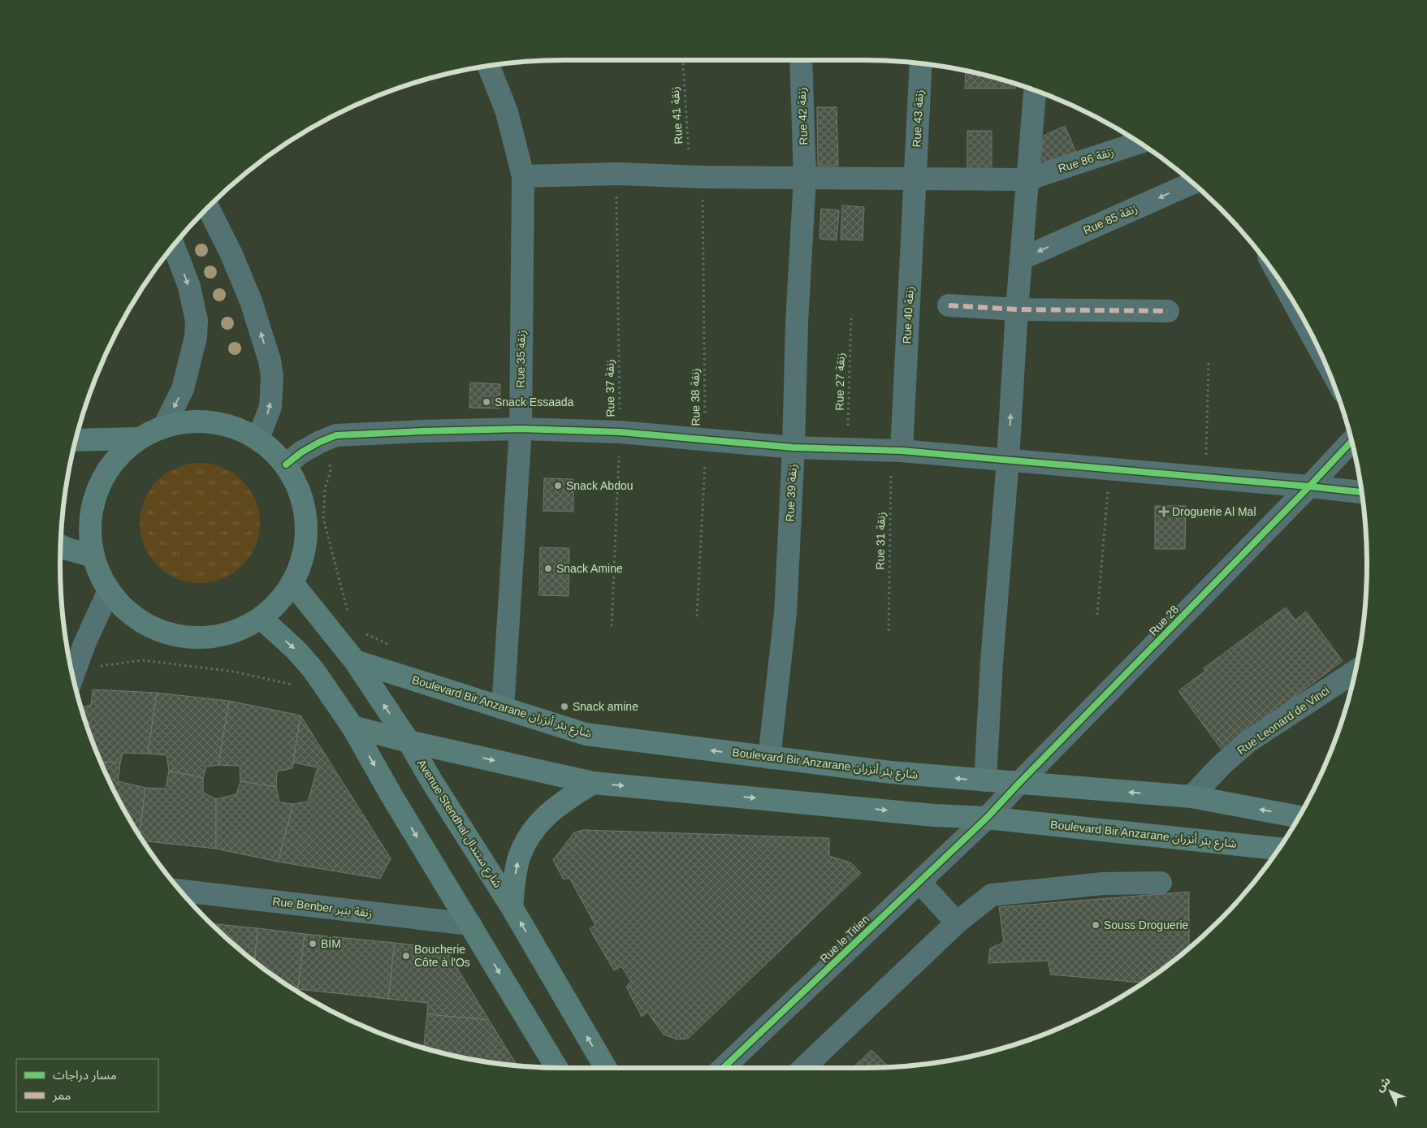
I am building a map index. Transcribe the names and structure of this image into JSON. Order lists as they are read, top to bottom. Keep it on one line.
{"streets":{"main road":["Boulevard Bir Anzarane شارع بئر أنزران","Avenue Stendhal شارع ستندال"],"street":["Rue 42 زنقة","Rue 43 زنقة","Rue 86 زنقة","Rue 85 زنقة","Rue 40 زنقة","Rue 35 زنقة","Rue 39 زنقة","Rue 28","Rue Leonard de Vinci","Rue Benber زنقة بنبر","Rue le Titien"],"path":["Rue 41 زنقة","Rue 27 زنقة","Rue 37 زنقة","Rue 38 زنقة","Rue 31 زنقة"]},"crossings":[["Rue 41 زنقة","Rue 86 زنقة"],["Rue 41 زنقة","Rue 38 زنقة"],["Rue 42 زنقة","Rue 86 زنقة"],["Rue 42 زنقة","Rue 39 زنقة"],["Rue 43 زنقة","Rue 86 زنقة"],["Rue 43 زنقة","Rue 40 زنقة"],["Rue 86 زنقة","Rue 40 زنقة"],["Rue 86 زنقة","Rue 35 زنقة"],["Rue 86 زنقة","Rue 37 زنقة"],["Rue 86 زنقة","Rue 38 زنقة"],["Rue 86 زنقة","Rue 39 زنقة"],["Rue 40 زنقة","Rue 31 زنقة"],["Rue 35 زنقة","Boulevard Bir Anzarane شارع بئر أنزران"],["Rue 39 زنقة","Boulevard Bir Anzarane شارع بئر أنزران"],["Rue 28","Boulevard Bir Anzarane شارع بئر أنزران"],["Rue 28","Rue le Titien"],["Boulevard Bir Anzarane شارع بئر أنزران","Rue Leonard de Vinci"],["Boulevard Bir Anzarane شارع بئر أنزران","Avenue Stendhal شارع ستندال"],["Boulevard Bir Anzarane شارع بئر أنزران","Rue le Titien"]],"places":{"other":["Snack Essaada","Snack Abdou","Snack Amine","Snack amine","Souss Droguerie","BİM","Boucherie Côte à l'Os"],"health":["Droguerie Al Mal"]},"legend":["مسار دراجات","ممر"],"north":"top left"}
